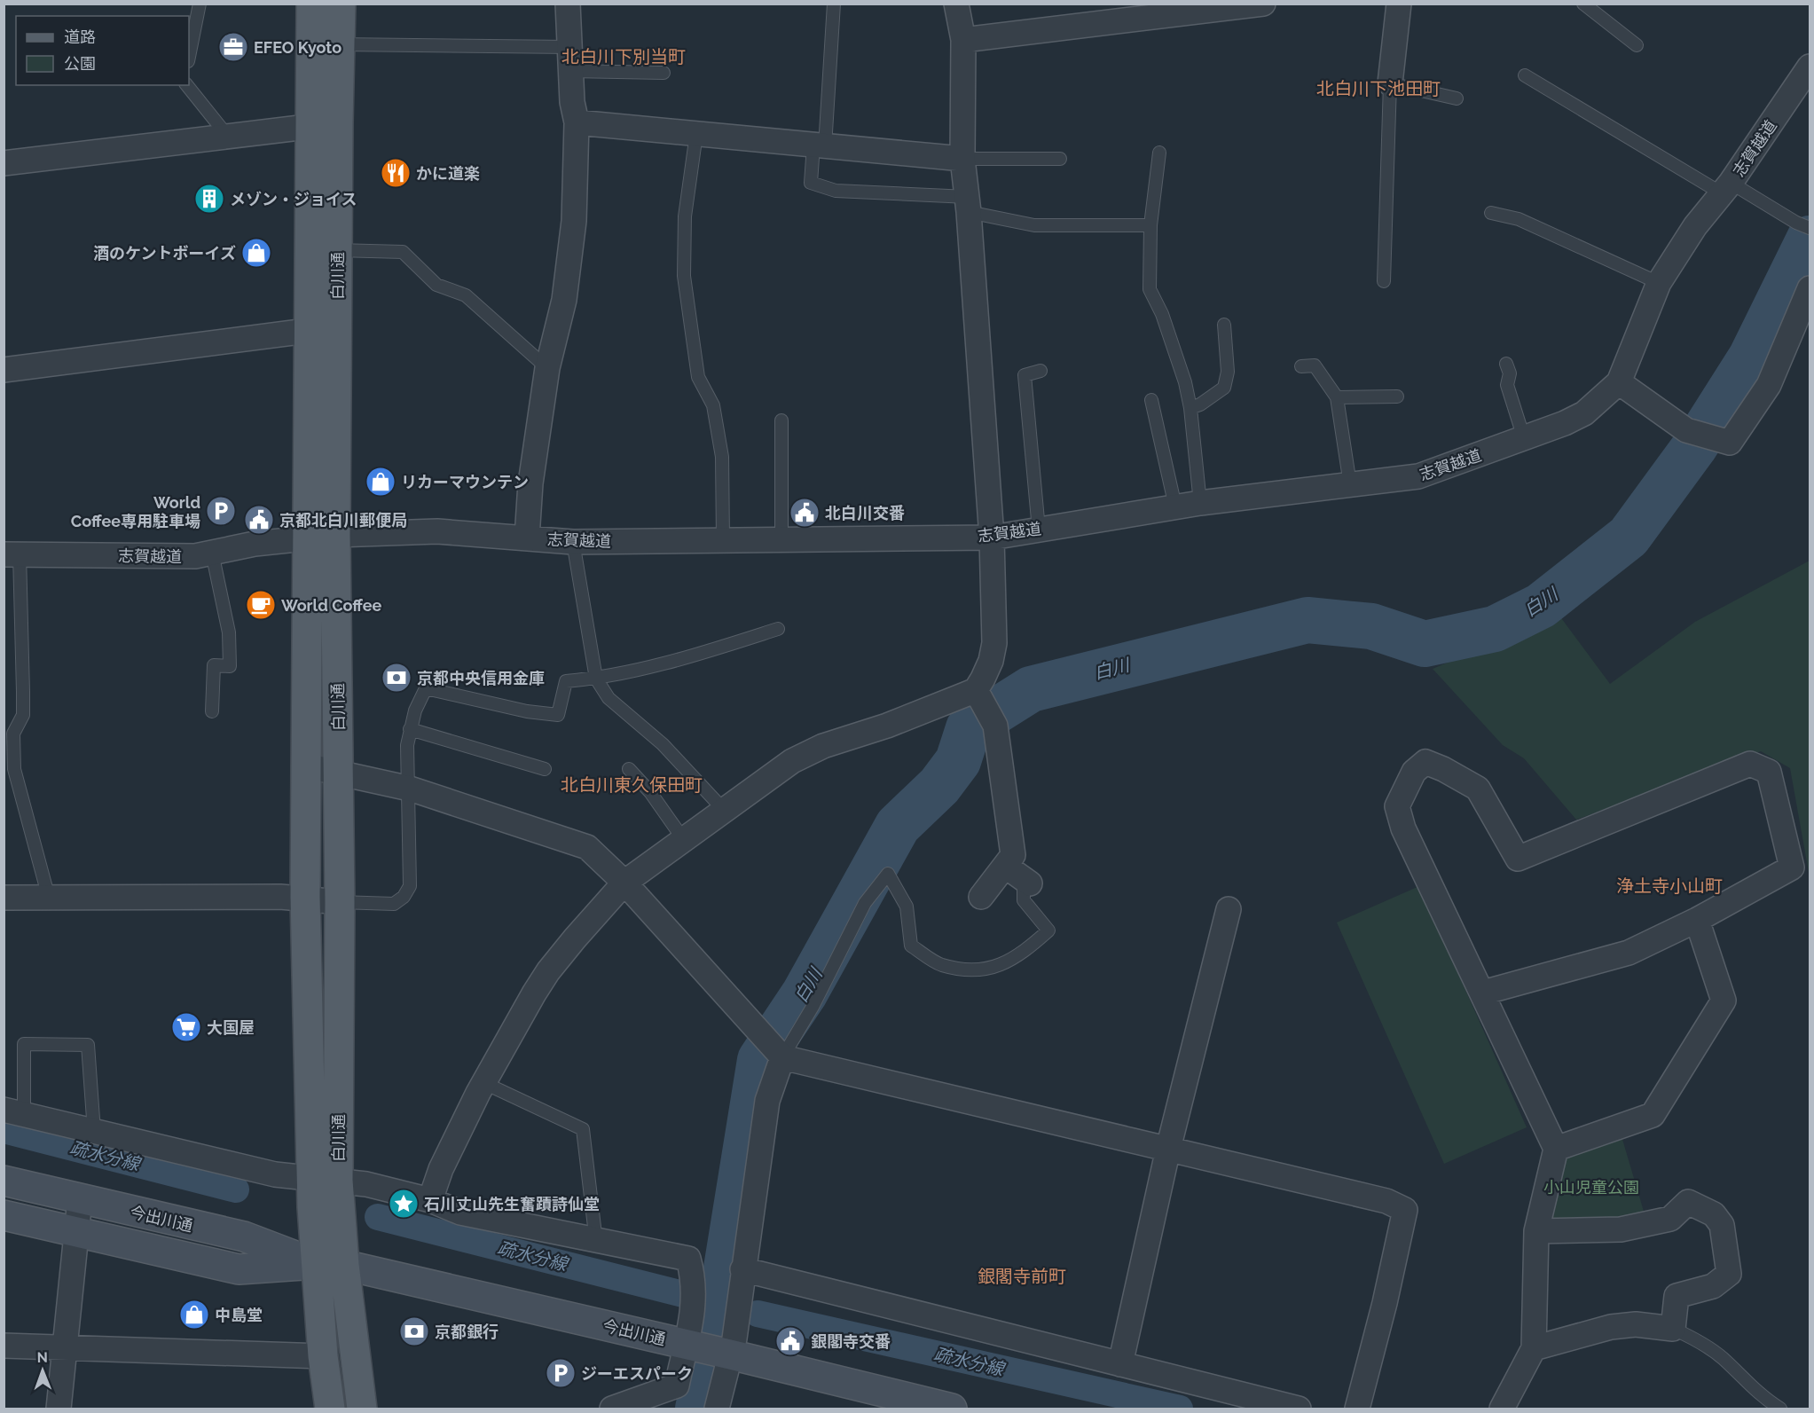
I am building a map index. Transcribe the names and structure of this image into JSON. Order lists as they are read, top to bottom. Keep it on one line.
{"streets":{"main road":["白川通","今出川通"],"street":["志賀越道"]},"crossings":[["志賀越道","白川通"],["白川通","今出川通"]],"districts":["北白川下別当町","北白川下池田町","北白川東久保田町","浄土寺小山町","銀閣寺前町"],"water":["白川","疏水分線"],"parks":["小山児童公園"],"places":{"office":["EFEO Kyoto"],"restaurant":["かに道楽"],"building":["メゾン・ジョイス"],"shop":["酒のケントボーイズ","リカーマウンテン","中島堂"],"parking":["World Coffee専用駐車場","ジーエスパーク"],"public building":["北白川交番","京都北白川郵便局","銀閣寺交番"],"cafe":["World Coffee"],"bank":["京都中央信用金庫","京都銀行"],"supermarket":["大国屋"],"place":["石川丈山先生奮蹟詩仙堂"]},"legend":["道路","公園"],"north":"top"}
